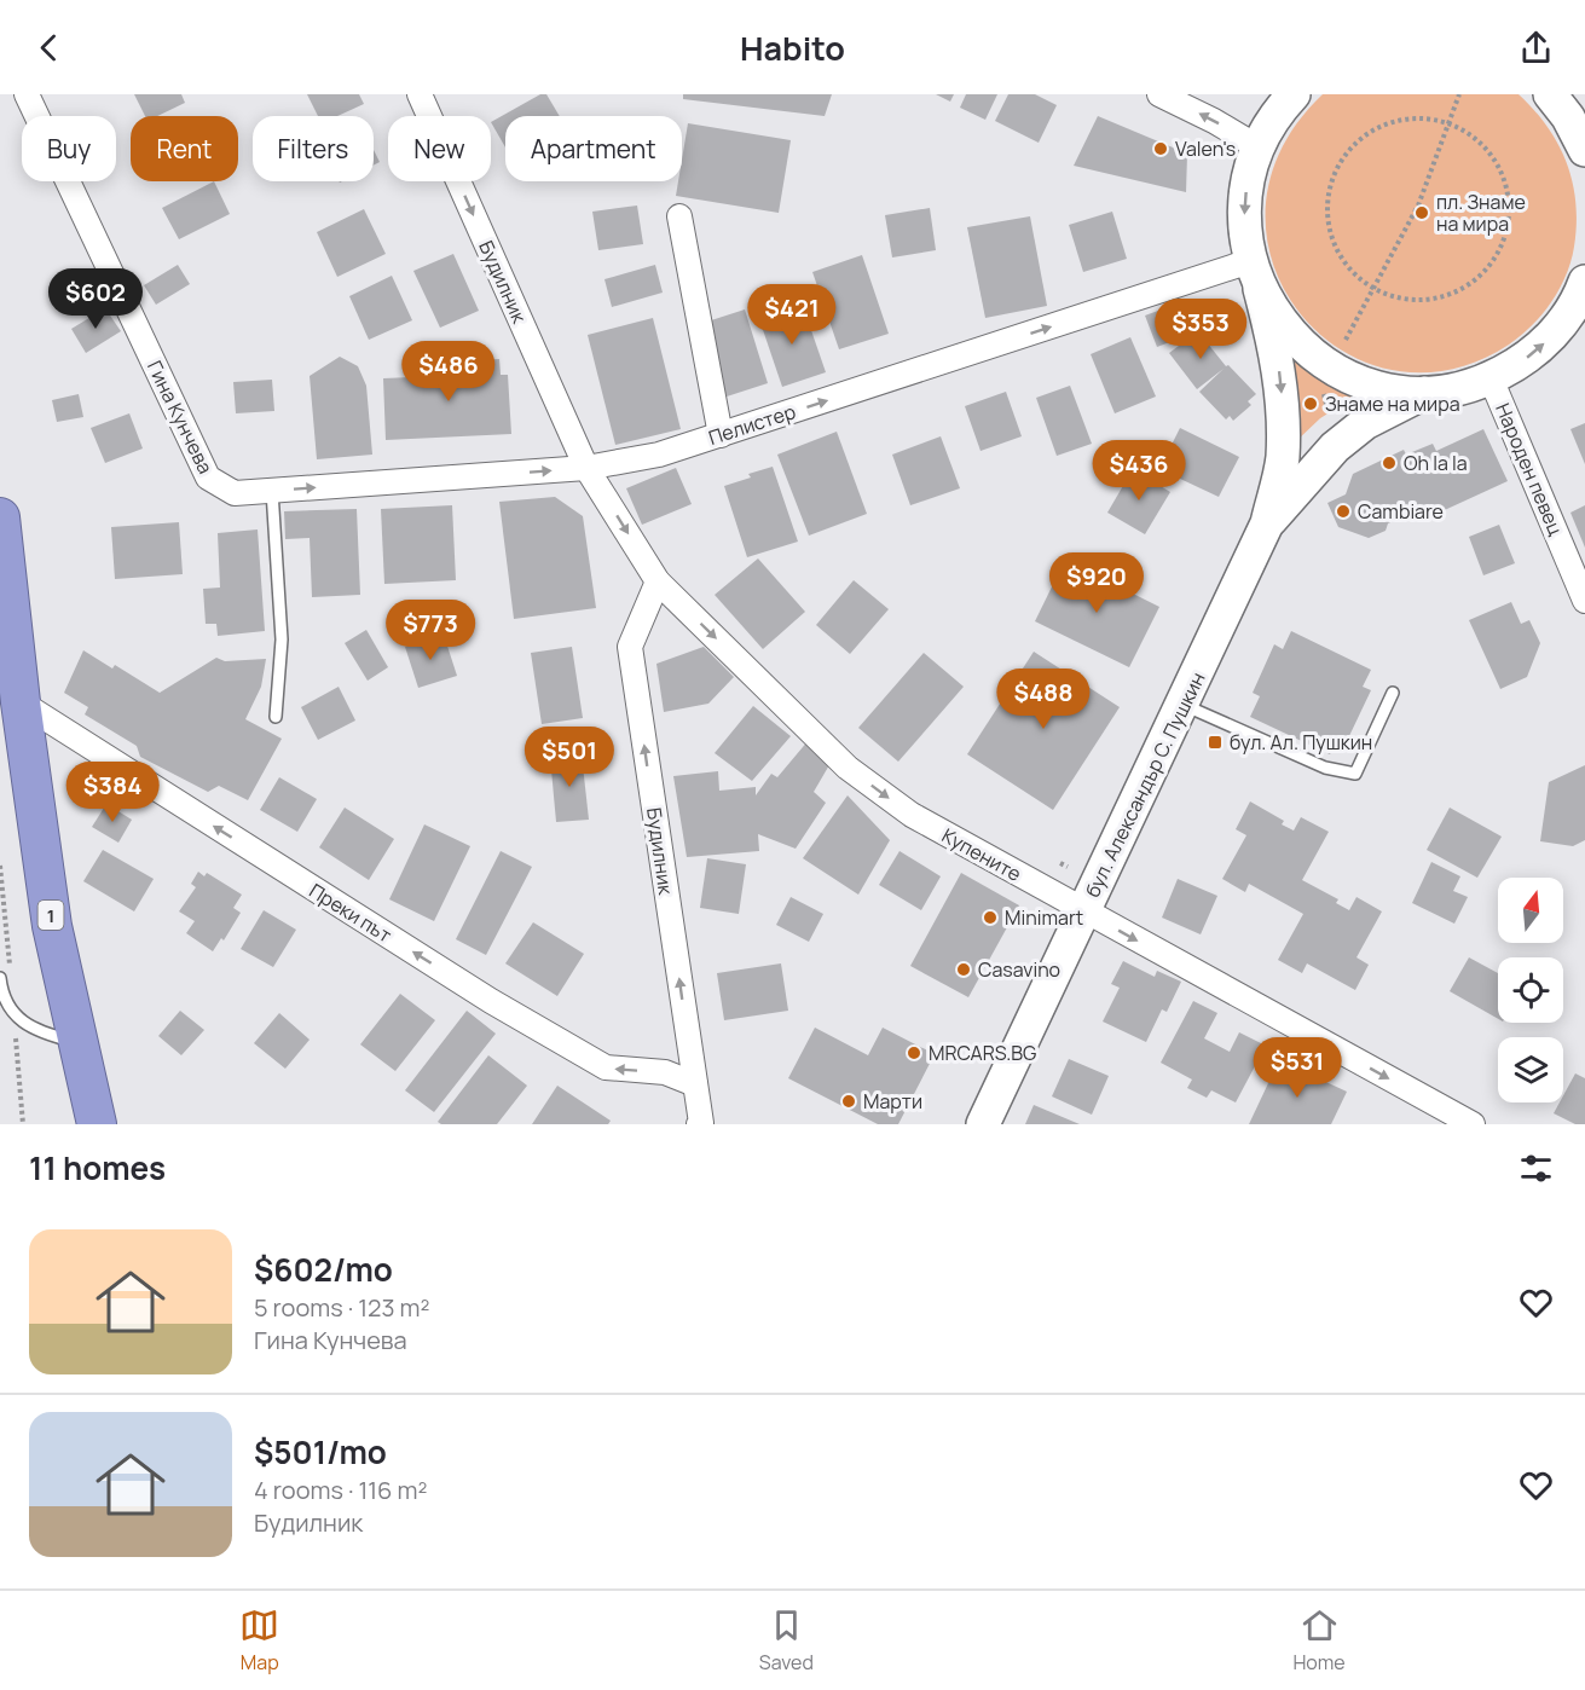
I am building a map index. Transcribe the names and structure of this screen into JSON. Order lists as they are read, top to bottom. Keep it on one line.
{"streets":{"highway":["1"],"main road":["бул. Александър С. Пушкин"],"street":["Будилник","Гина Кунчева","Пелистер","Народен певец","Купените","Преки път"]},"crossings":[["Будилник","Пелистер"],["Будилник","Купените"],["Будилник","Преки път"],["Гина Кунчева","Пелистер"],["Пелистер","бул. Александър С. Пушкин"],["Пелистер","Купените"],["бул. Александър С. Пушкин","Купените"],["Преки път","1"]],"one_way":["Пелистер","Купените","Преки път"],"places":{"other":["Valen's","пл. Знаме на мира","Знаме на мира","Oh la la","Cambiare","Minimart","Casavino","MRCARS.BG","Марти"],"transit":["бул. Ал. Пушкин"]},"north":"top","page":{"header":"Habito","chip":["Buy","Rent","Filters","New","Apartment"],"price":["$602","$421","$353","$486","$436","$920","$773","$488","$501","$384","$531"],"heading":"11 homes","list":[{"name":"$602/mo","note":"5 rooms · 123 m² · Гина Кунчева"},{"name":"$501/mo","note":"4 rooms · 116 m² · Будилник"}],"tabs":["Map","Saved","Home"]}}
